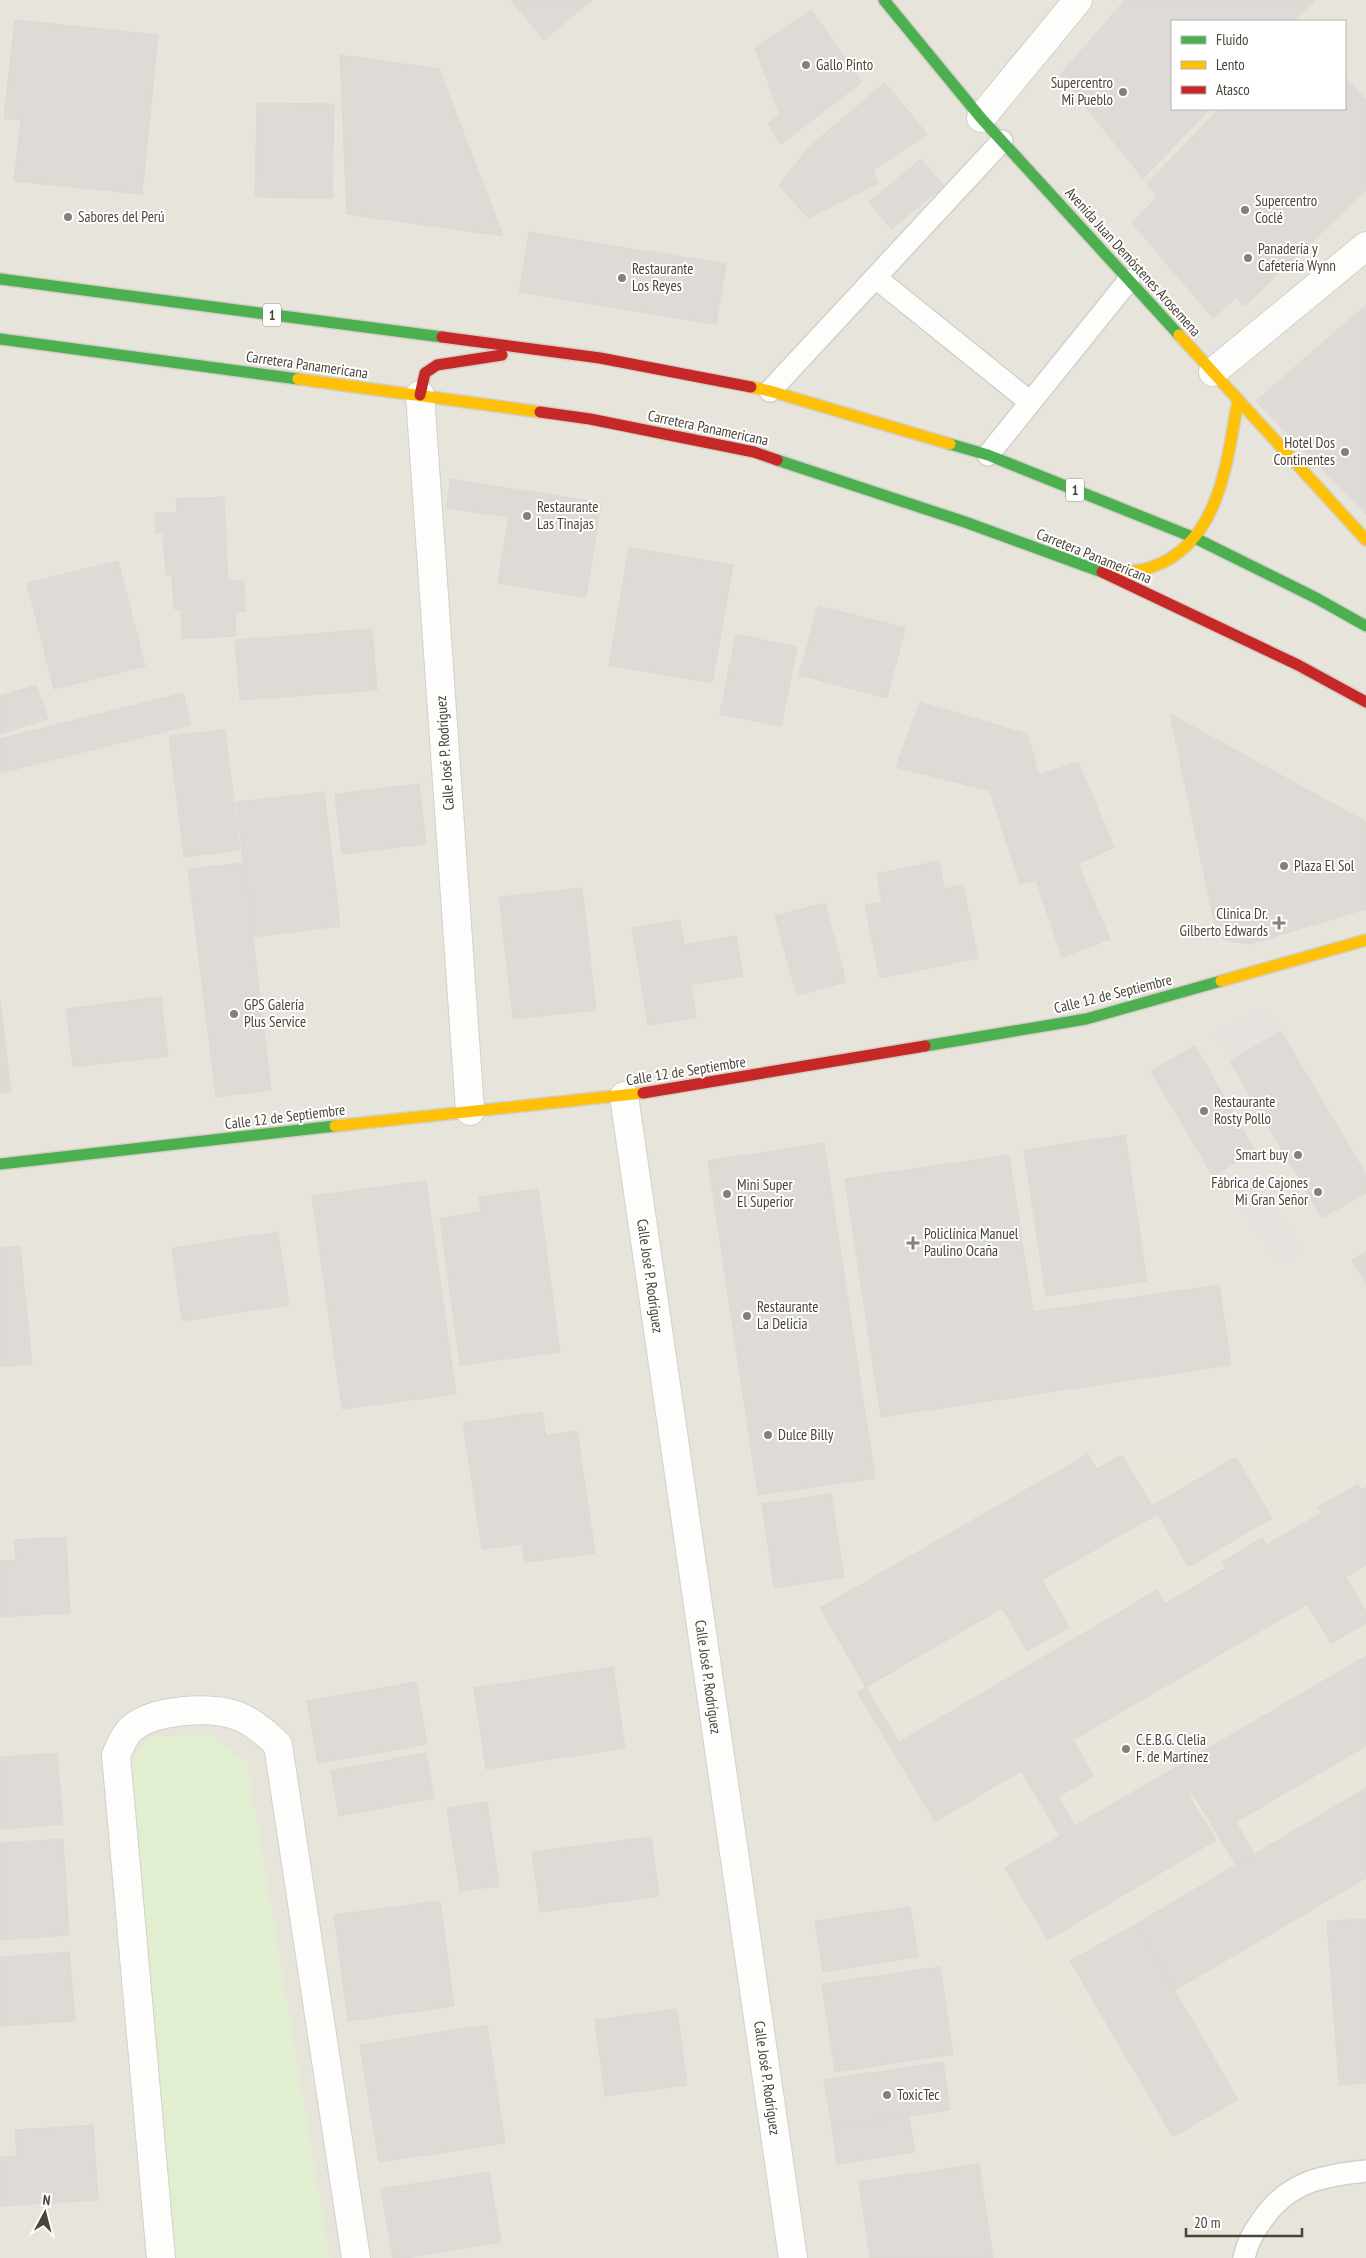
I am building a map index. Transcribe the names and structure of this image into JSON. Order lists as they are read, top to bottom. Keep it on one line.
{"streets":{"main road":["Avenida Juan Demóstenes Arosemena","1","Carretera Panamericana","Calle 12 de Septiembre"],"street":["Calle José P. Rodríguez"]},"crossings":[["Carretera Panamericana","Calle José P. Rodríguez"],["Calle José P. Rodríguez","Calle 12 de Septiembre"]],"places":{"other":["Gallo Pinto","Supercentro Mi Pueblo","Supercentro Coclé","Sabores del Perú","Panadería y Cafetería Wynn","Restaurante Los Reyes","Hotel Dos Continentes","Restaurante Las Tinajas","Plaza El Sol","GPS Galería Plus Service","Restaurante Rosty Pollo","Smart buy","Fábrica de Cajones Mi Gran Señor","Mini Super El Superior","Restaurante La Delicia","Dulce Billy","C.E.B.G. Clelia F. de Martínez","ToxicTec"],"health":["Clinica Dr. Gilberto Edwards","Policlínica Manuel Paulino Ocaña"]},"legend":["Fluido","Lento","Atasco"],"scale_bar":"20 m","north":"top"}
